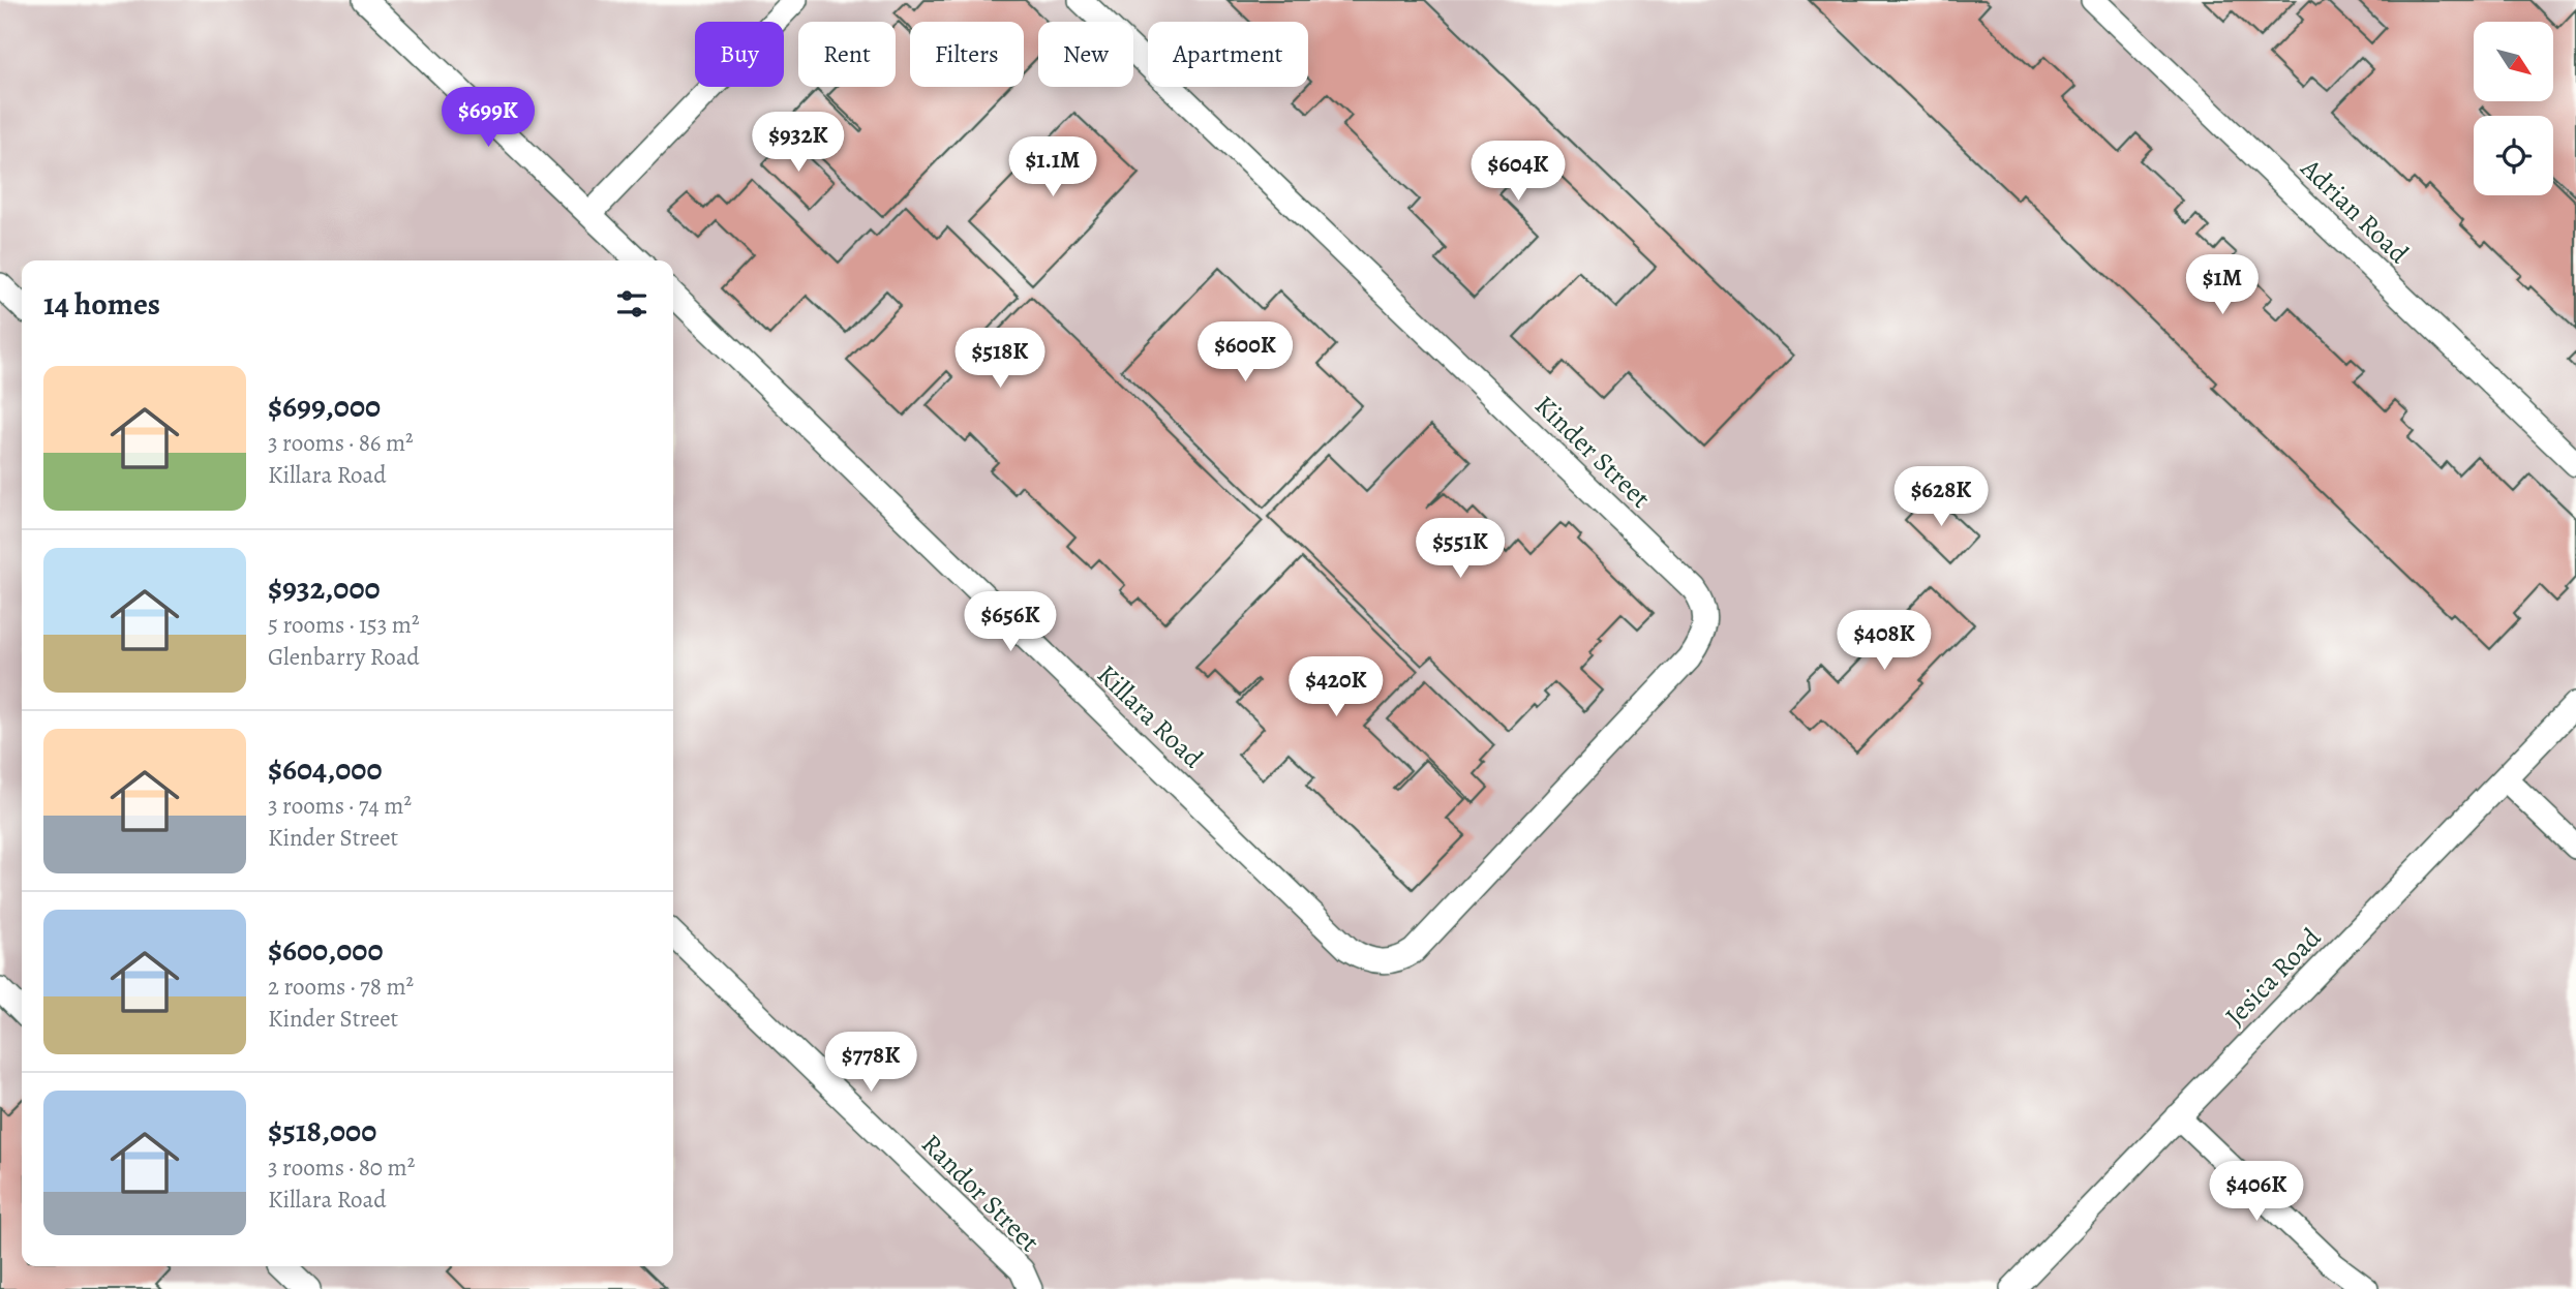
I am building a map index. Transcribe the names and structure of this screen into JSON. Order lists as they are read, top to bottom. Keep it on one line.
{"streets":{"street":["Adrian Road","Kinder Street","Killara Road","Jesica Road","Randor Street"]},"crossings":[["Kinder Street","Killara Road"]],"north":"bottom right","page":{"chip":["Buy","Rent","Filters","New","Apartment"],"price":["$699K","$932K","$1.1M","$604K","$1M","$600K","$518K","$628K","$551K","$656K","$408K","$420K","$778K","$406K"],"heading":"14 homes","list":[{"name":"$699,000","note":"3 rooms · 86 m² · Killara Road"},{"name":"$932,000","note":"5 rooms · 153 m² · Glenbarry Road"},{"name":"$604,000","note":"3 rooms · 74 m² · Kinder Street"},{"name":"$600,000","note":"2 rooms · 78 m² · Kinder Street"},{"name":"$518,000","note":"3 rooms · 80 m² · Killara Road"}]}}
